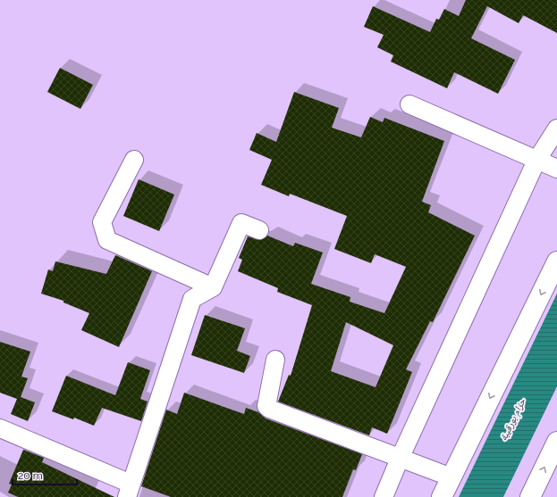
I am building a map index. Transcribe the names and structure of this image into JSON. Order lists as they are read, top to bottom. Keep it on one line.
{"water":["حزام بورقيبة"],"scale_bar":"20 m"}
